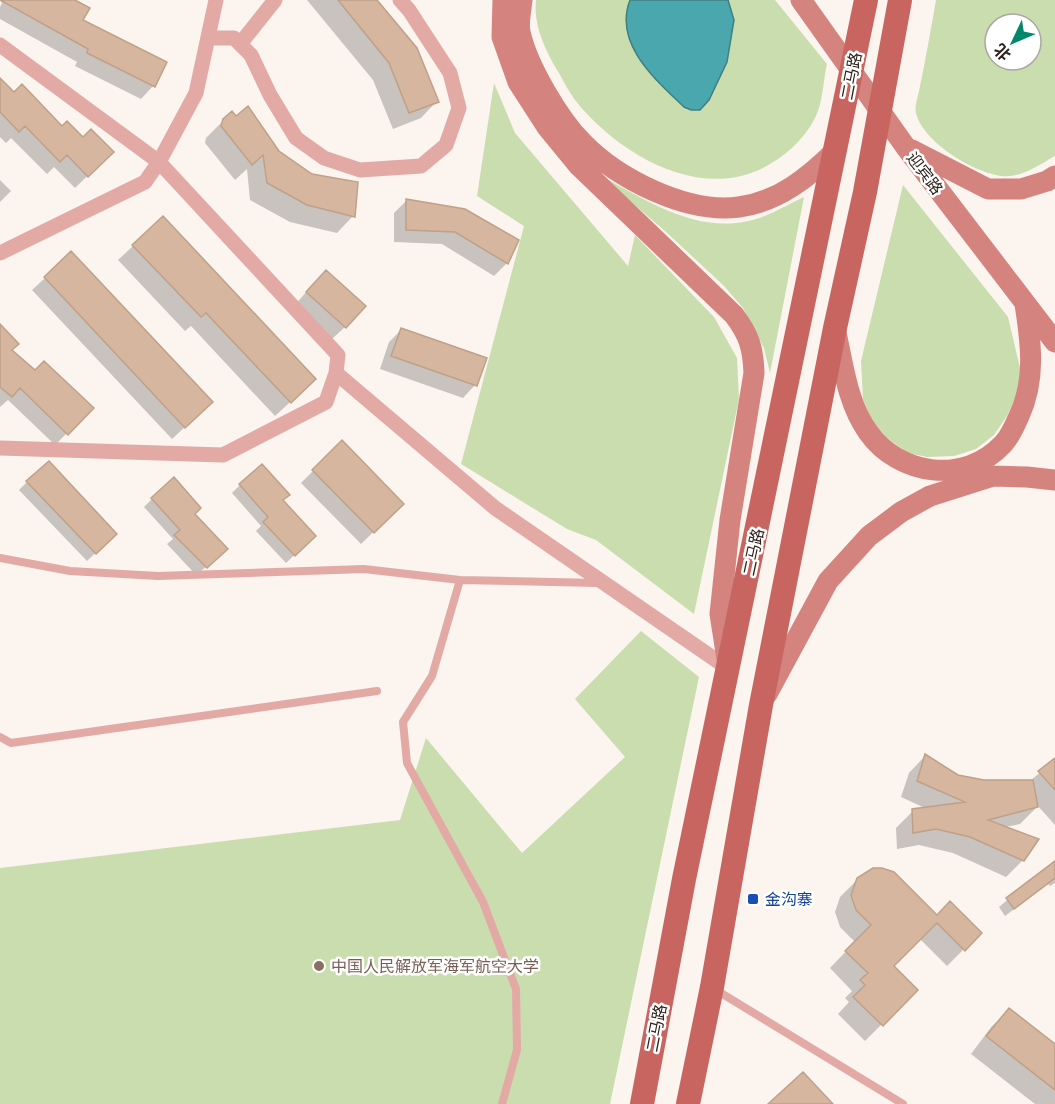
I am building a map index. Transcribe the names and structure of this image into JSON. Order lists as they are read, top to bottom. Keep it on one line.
{"streets":{"main road":["二马路","迎宾路"]},"places":{"transit":["金沟寨"],"other":["中国人民解放军海军航空大学"]},"north":"bottom left"}
